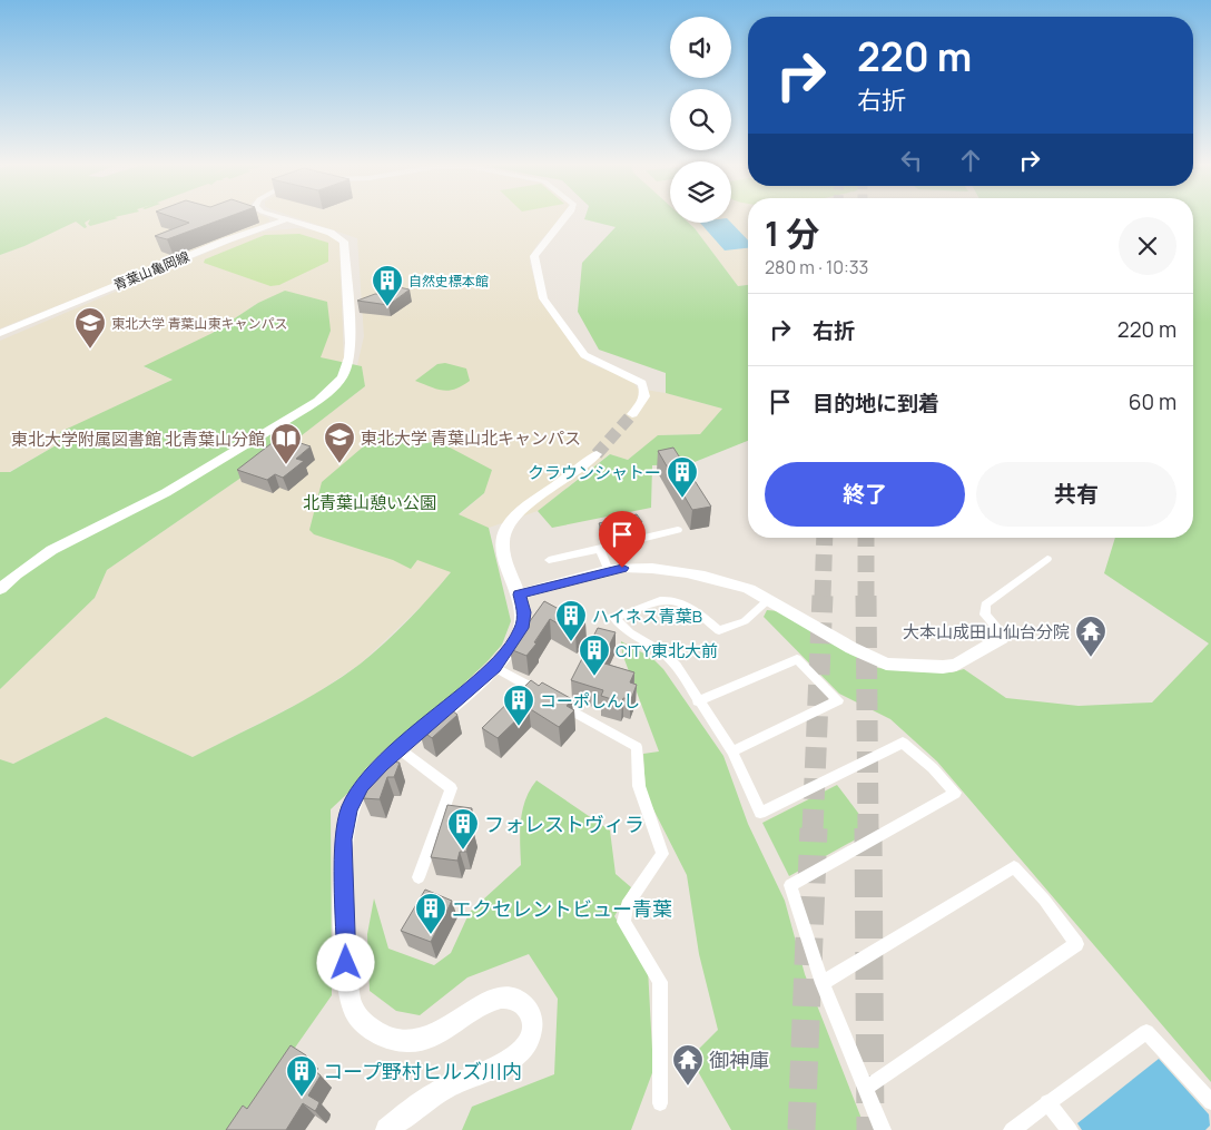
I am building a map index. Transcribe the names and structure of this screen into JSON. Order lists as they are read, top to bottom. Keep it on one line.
{"streets":{"street":["青葉山亀岡線"]},"parks":["北青葉山憩い公園"],"places":{"building":["自然史標本館","クラウンシャトー","ハイネス青葉B","CITY東北大前","コーポしんし","フォレストヴィラ","エクセレントビュー青葉","コープ野村ヒルズ川内"],"school or university":["東北大学 青葉山東キャンパス","東北大学 青葉山北キャンパス"],"library":["東北大学附属図書館 北青葉山分館"],"temple":["大本山成田山仙台分院","御神庫"]},"page":{"turn":["220 m","右折"],"heading":["1 分","280 m · 10:33"],"list":[{"name":"右折","value":"220 m"},{"name":"目的地に到着","value":"60 m"}],"buttons":["終了","共有"]}}
